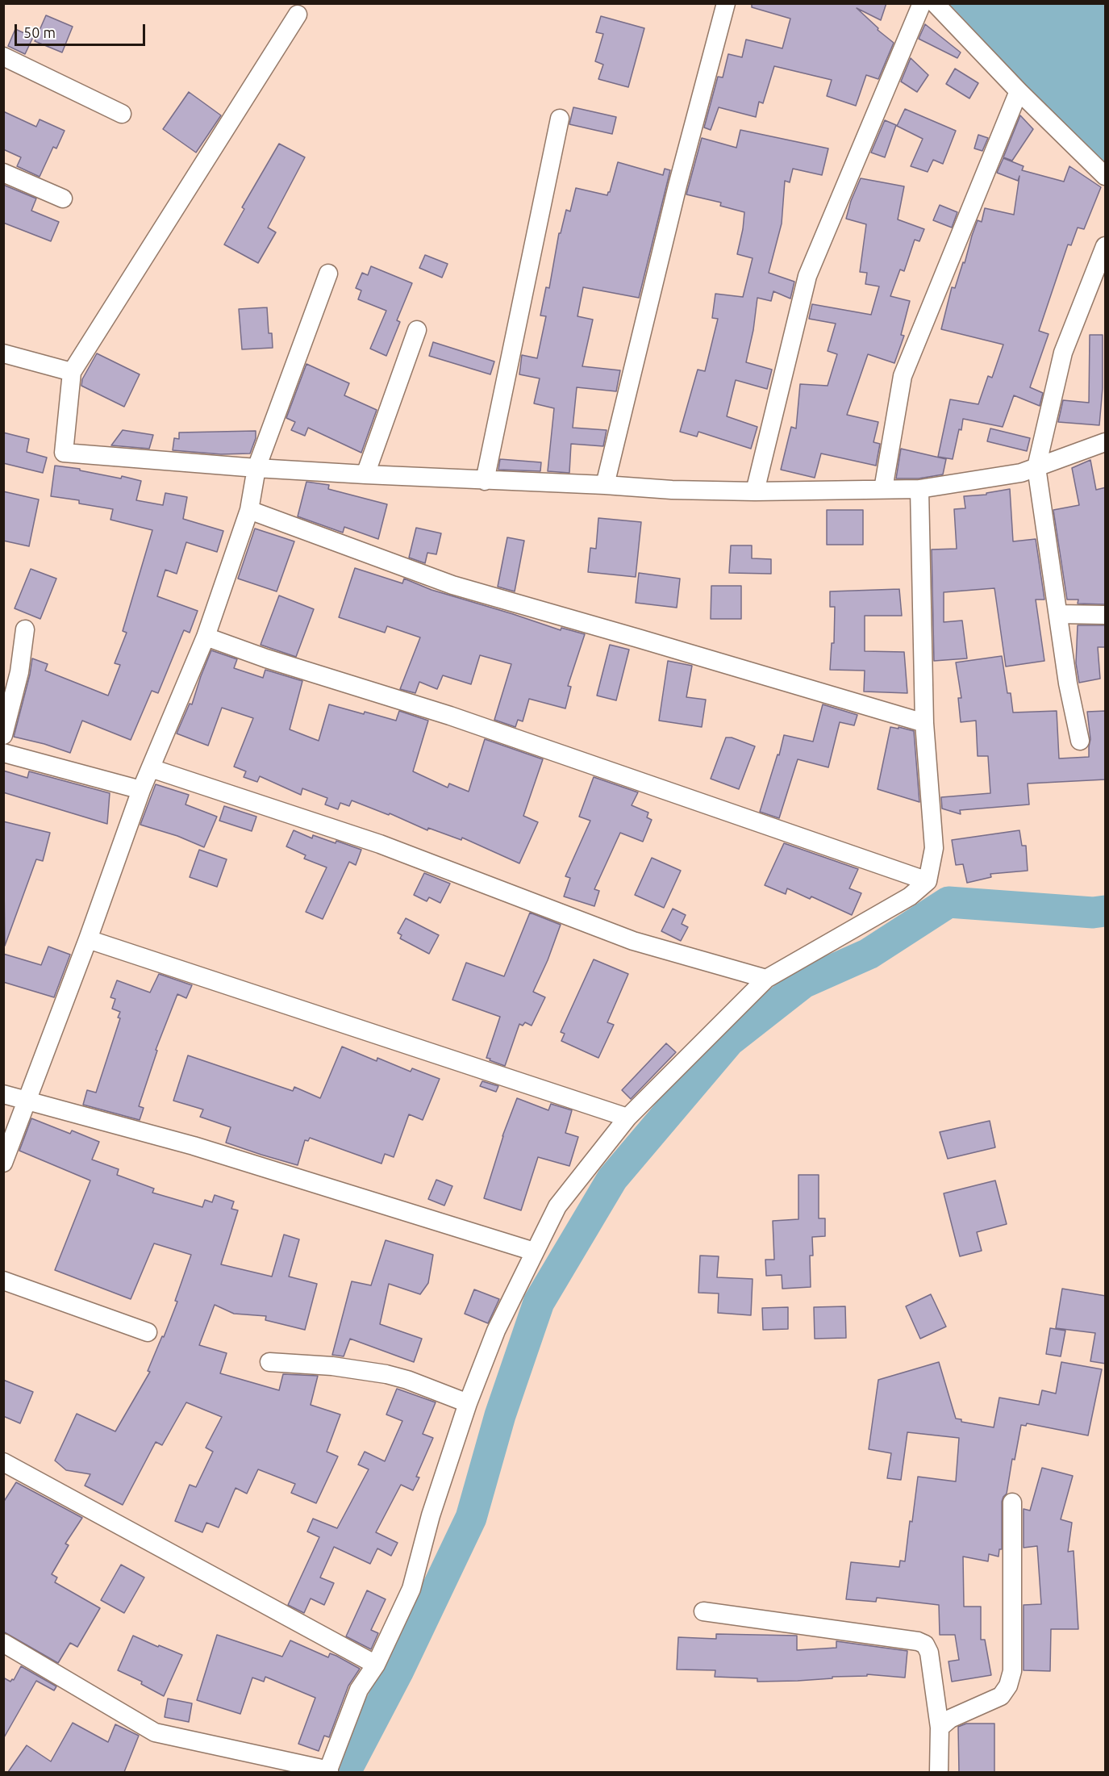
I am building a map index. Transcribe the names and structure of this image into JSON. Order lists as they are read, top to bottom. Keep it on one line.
{"scale_bar":"50 m"}
